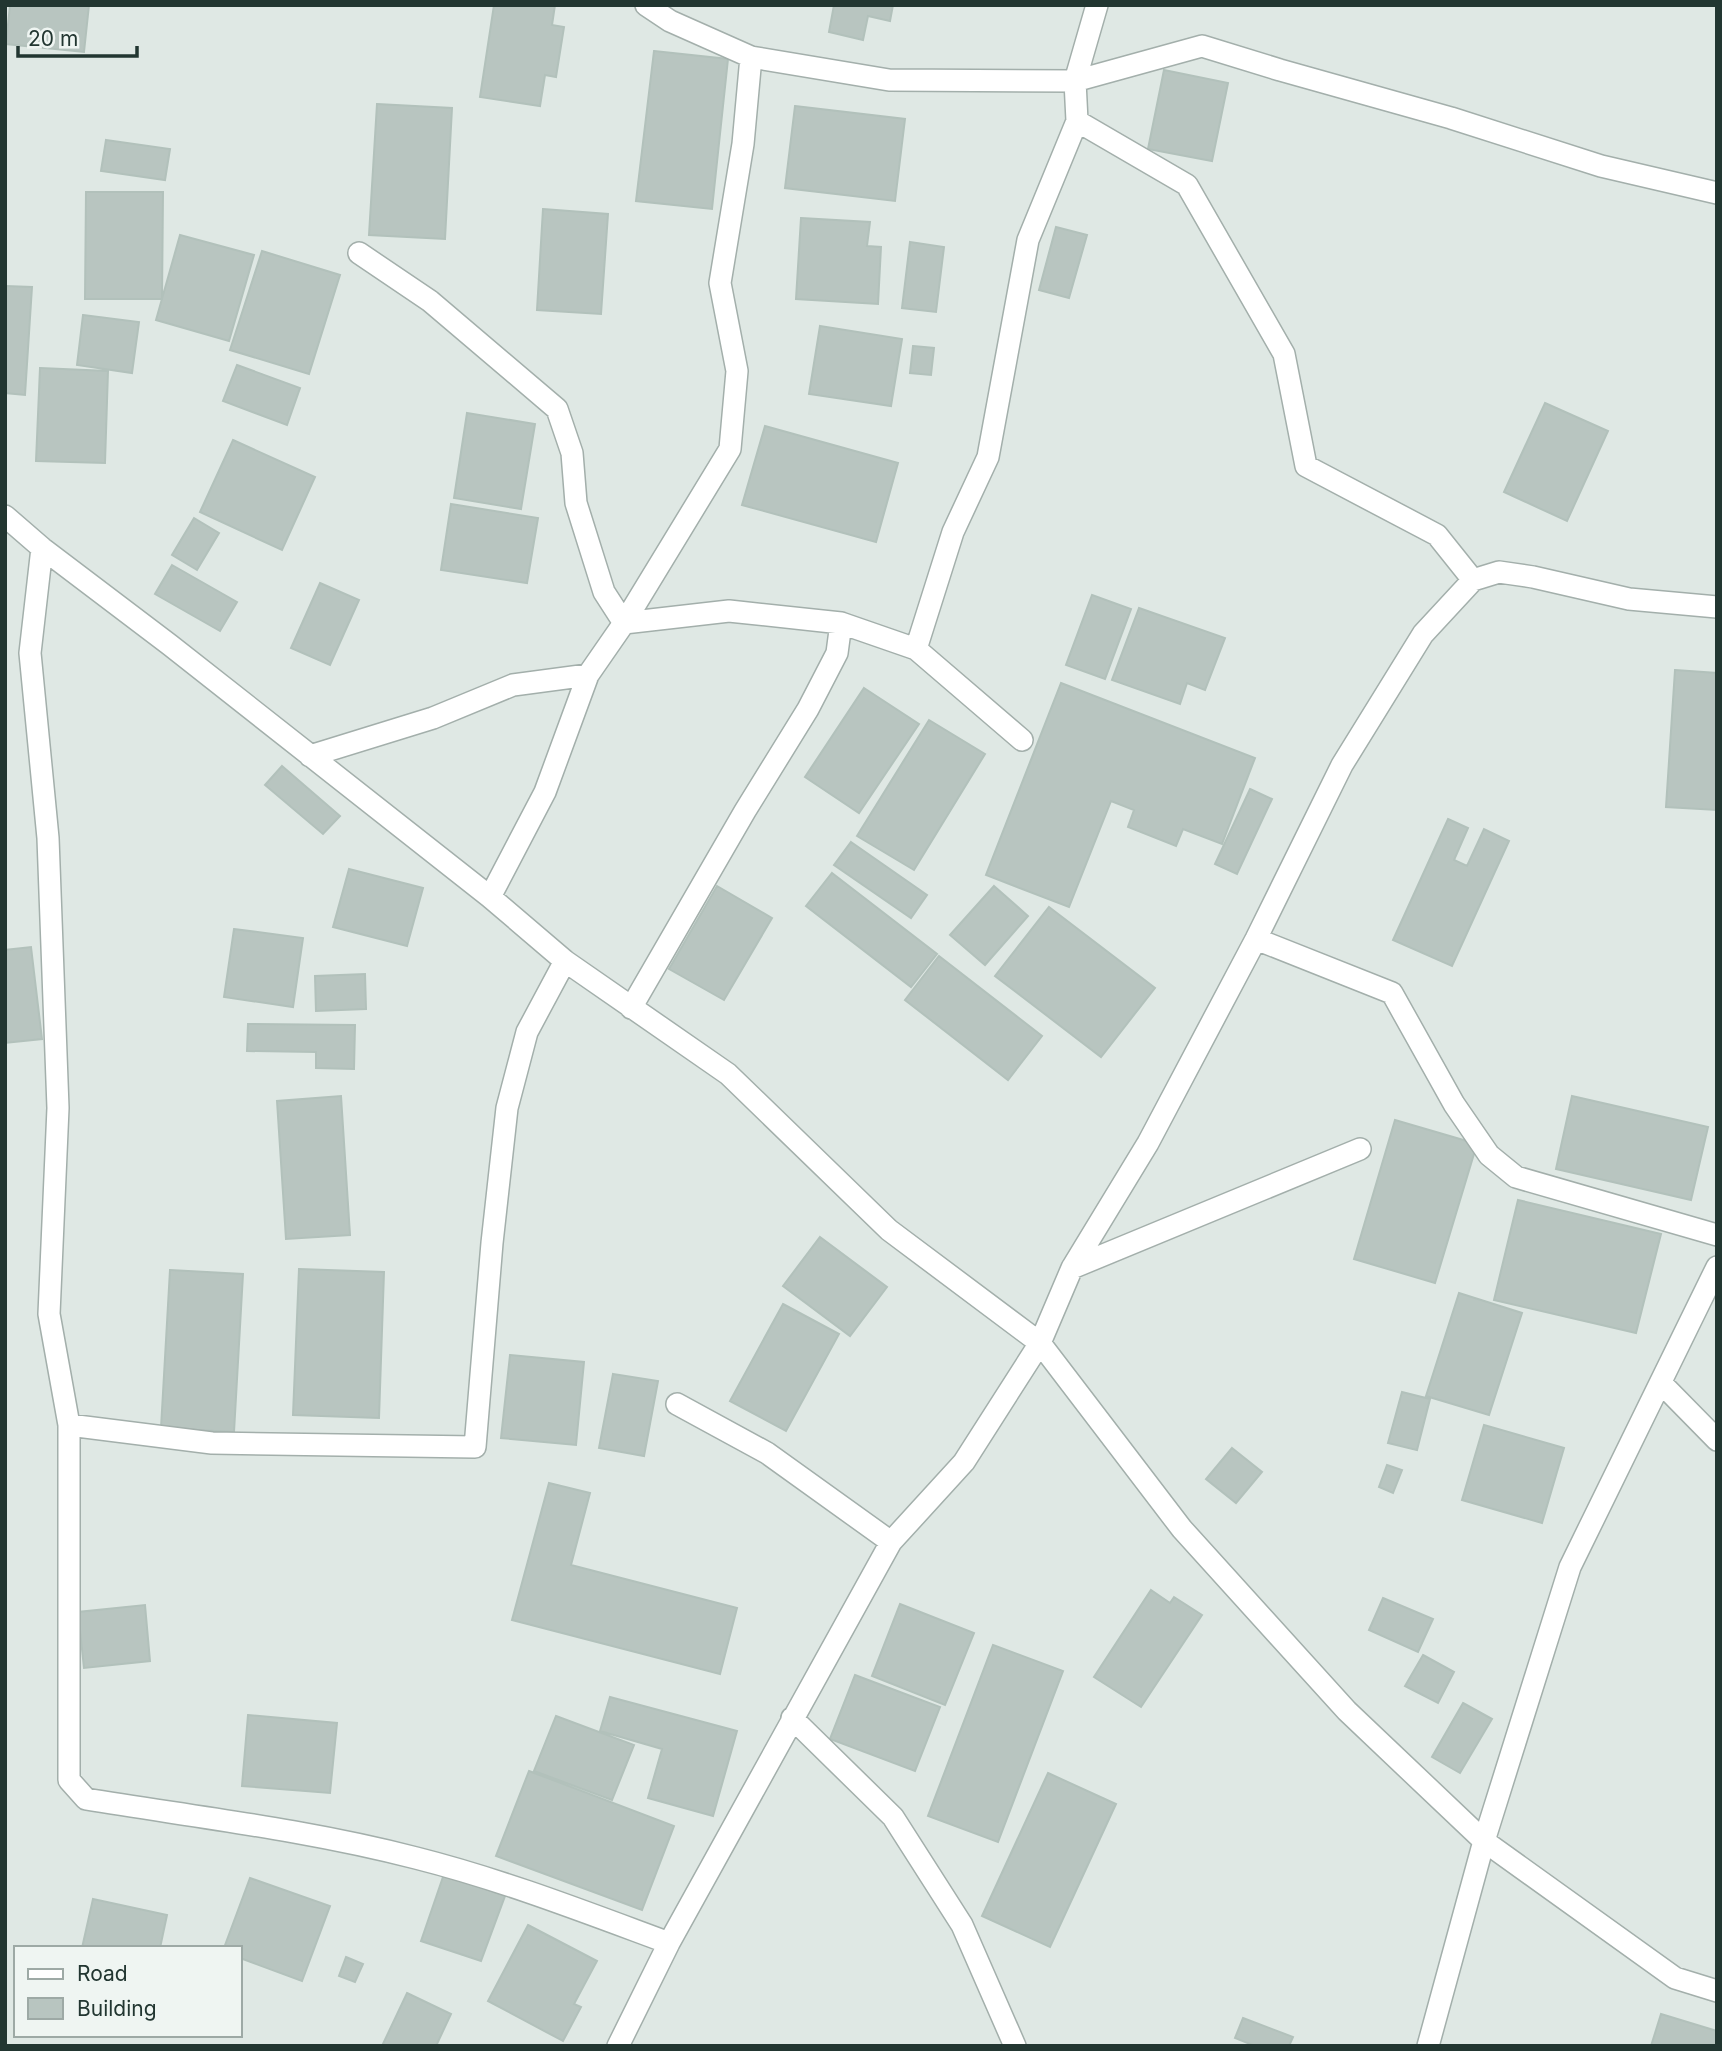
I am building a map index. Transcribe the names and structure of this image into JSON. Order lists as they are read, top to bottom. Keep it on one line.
{"legend":["Road","Building"],"scale_bar":"20 m"}
